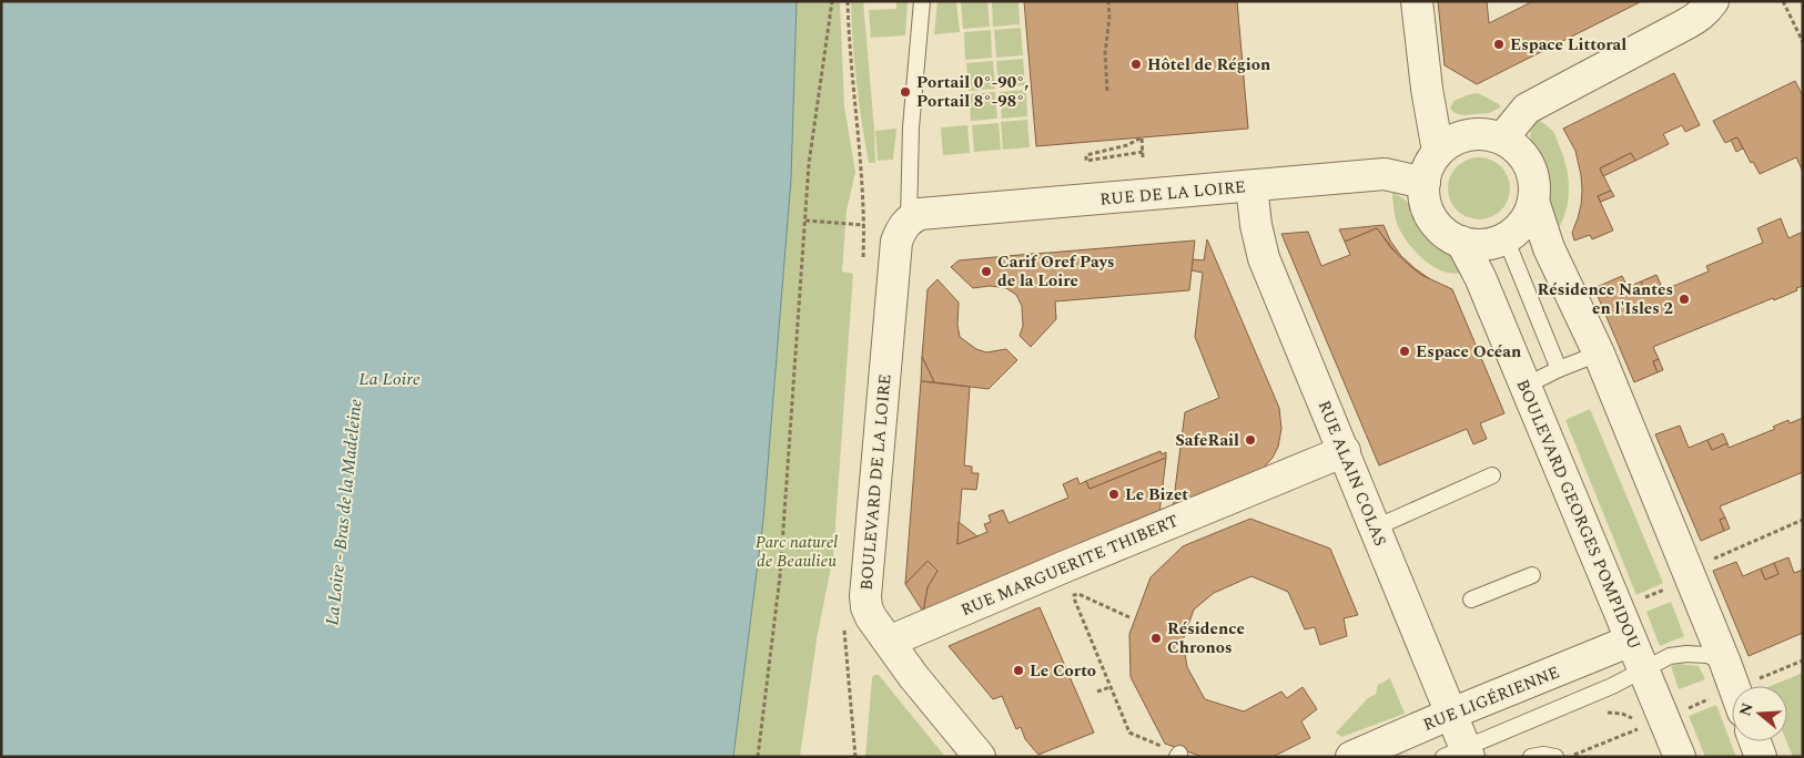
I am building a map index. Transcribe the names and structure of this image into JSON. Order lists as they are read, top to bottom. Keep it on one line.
{"streets":{"street":["RUE DE LA LOIRE","RUE ALAIN COLAS","BOULEVARD DE LA LOIRE","BOULEVARD GEORGES POMPIDOU","RUE MARGUERITE THIBERT","RUE LIGÉRIENNE"]},"crossings":[["RUE DE LA LOIRE","RUE ALAIN COLAS"],["RUE DE LA LOIRE","BOULEVARD DE LA LOIRE"],["RUE DE LA LOIRE","BOULEVARD GEORGES POMPIDOU"],["RUE ALAIN COLAS","RUE MARGUERITE THIBERT"],["RUE ALAIN COLAS","RUE LIGÉRIENNE"],["BOULEVARD DE LA LOIRE","RUE MARGUERITE THIBERT"],["BOULEVARD GEORGES POMPIDOU","RUE LIGÉRIENNE"]],"water":["La Loire","La Loire - Bras de la Madeleine"],"parks":["Parc naturel de Beaulieu"],"places":["Espace Littoral","Hôtel de Région","Portail 0°-90°, Portail 8°-98°","Carif Oref Pays de la Loire","Résidence Nantes en l'Isles 2","Espace Océan","SafeRail","Le Bizet","Résidence Chronos","Le Corto"],"north":"left"}
